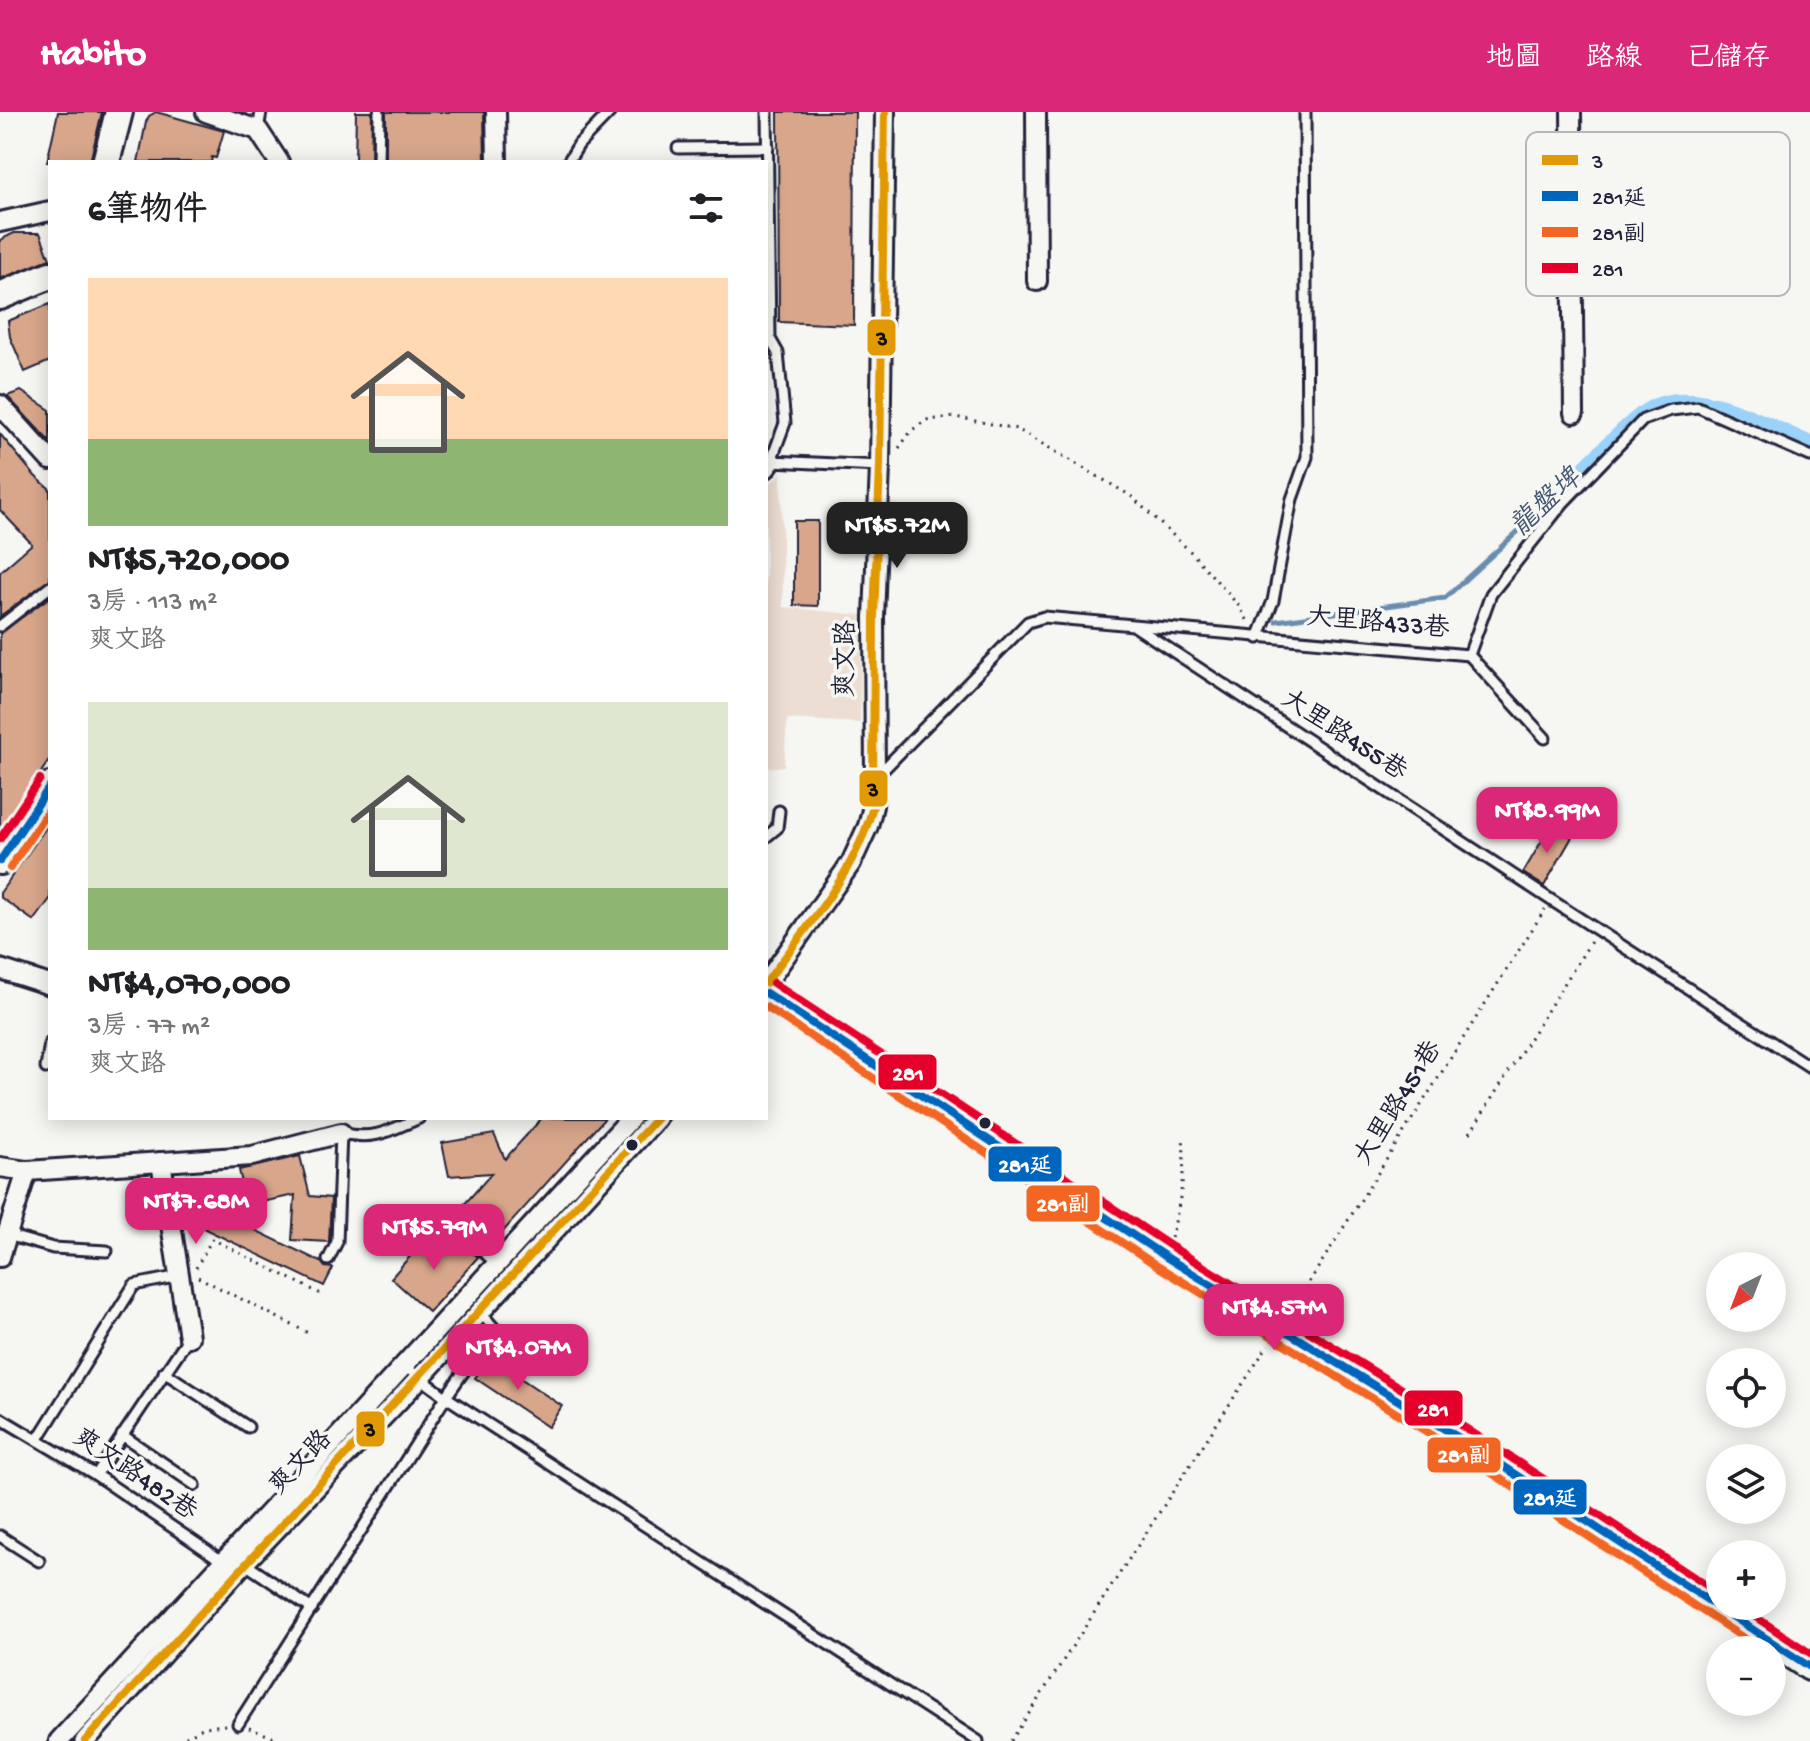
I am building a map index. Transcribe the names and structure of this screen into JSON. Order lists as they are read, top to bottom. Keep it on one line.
{"streets":{"street":["爽文路"],"lane":["大里路433巷","大里路455巷","爽文路482巷"],"path":["大里路451巷"]},"crossings":[["大里路433巷","爽文路"],["大里路433巷","大里路455巷"],["爽文路","爽文路482巷"],["大里路455巷","大里路451巷"]],"water":["龍盤埤"],"lines":["transit line 3","transit line 281","transit line 281延","transit line 281副"],"legend":["3","281延","281副","281"],"north":"bottom left","page":{"header":"Habito","nav":["地圖","路線","已儲存"],"heading":"6筆物件","list":[{"name":"NT$5,720,000","note":"3房 · 113 m² · 爽文路"},{"name":"NT$4,070,000","note":"3房 · 77 m² · 爽文路"}],"price":["NT$5.72M","NT$8.99M","NT$7.68M","NT$5.79M","NT$4.57M","NT$4.07M"],"map_buttons":["+","−"]}}
